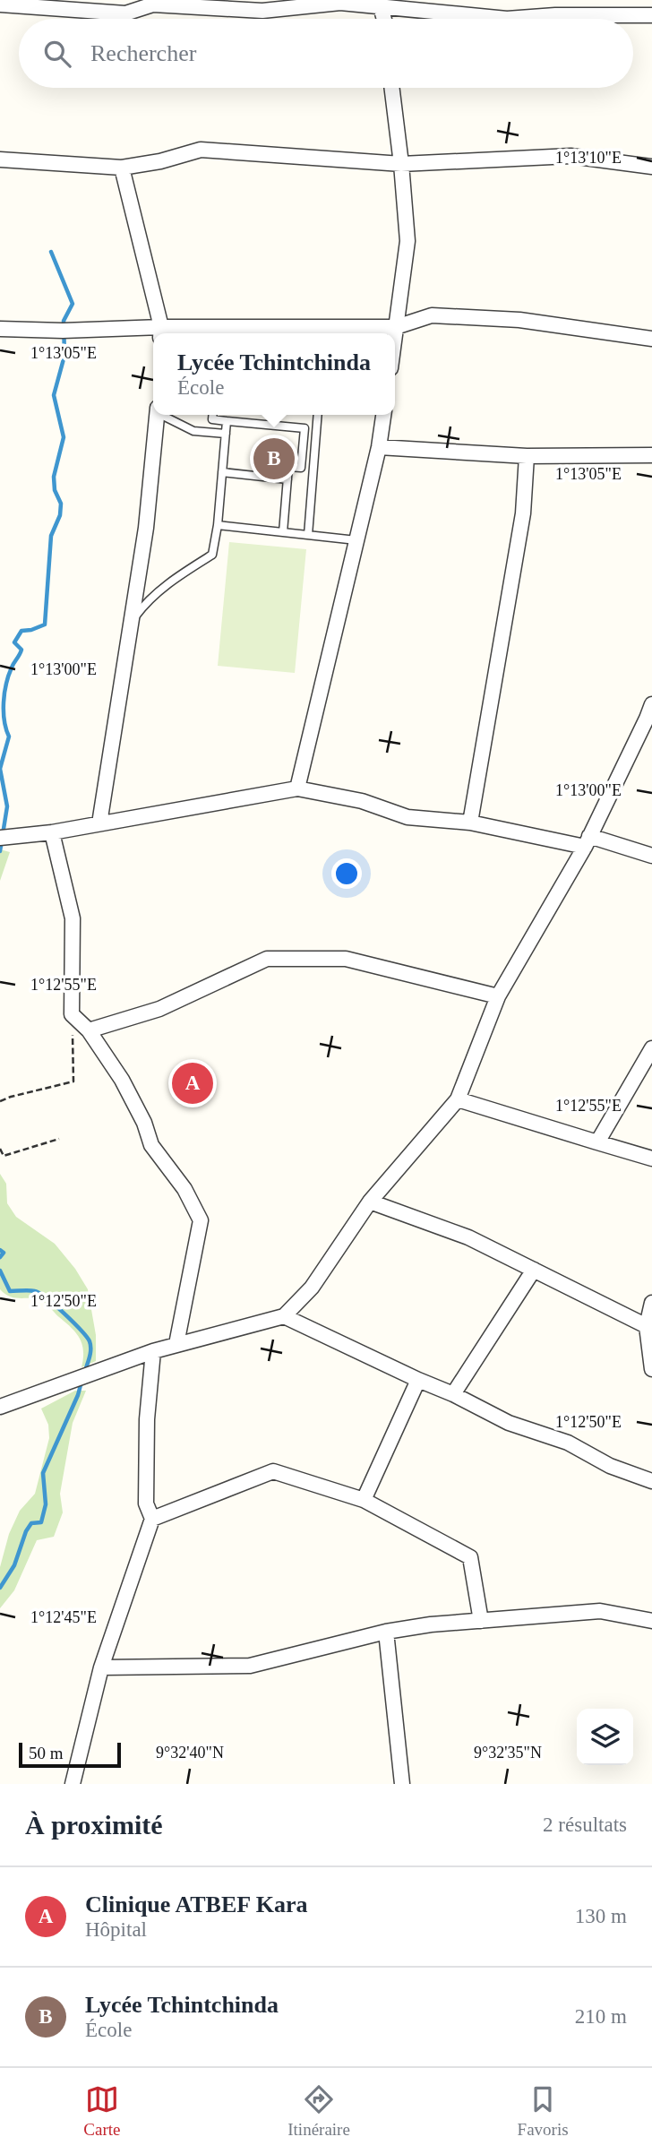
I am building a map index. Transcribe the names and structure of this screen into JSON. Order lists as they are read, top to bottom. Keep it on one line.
{"scale_bar":"50 m","page":{"search":"Rechercher","popup":["Lycée Tchintchinda","École"],"pins":["B","A"],"scale":"50 m","heading":["À proximité","2 résultats"],"list":[{"mark":"A","name":"Clinique ATBEF Kara","note":"Hôpital","value":"130 m"},{"mark":"B","name":"Lycée Tchintchinda","note":"École","value":"210 m"}],"nav":["Carte","Itinéraire","Favoris"]},"coordinates":["1°13'10\"E","1°13'05\"E","1°13'00\"E","1°12'55\"E","1°12'50\"E","1°12'45\"E","9°32'40\"N","9°32'35\"N"]}
